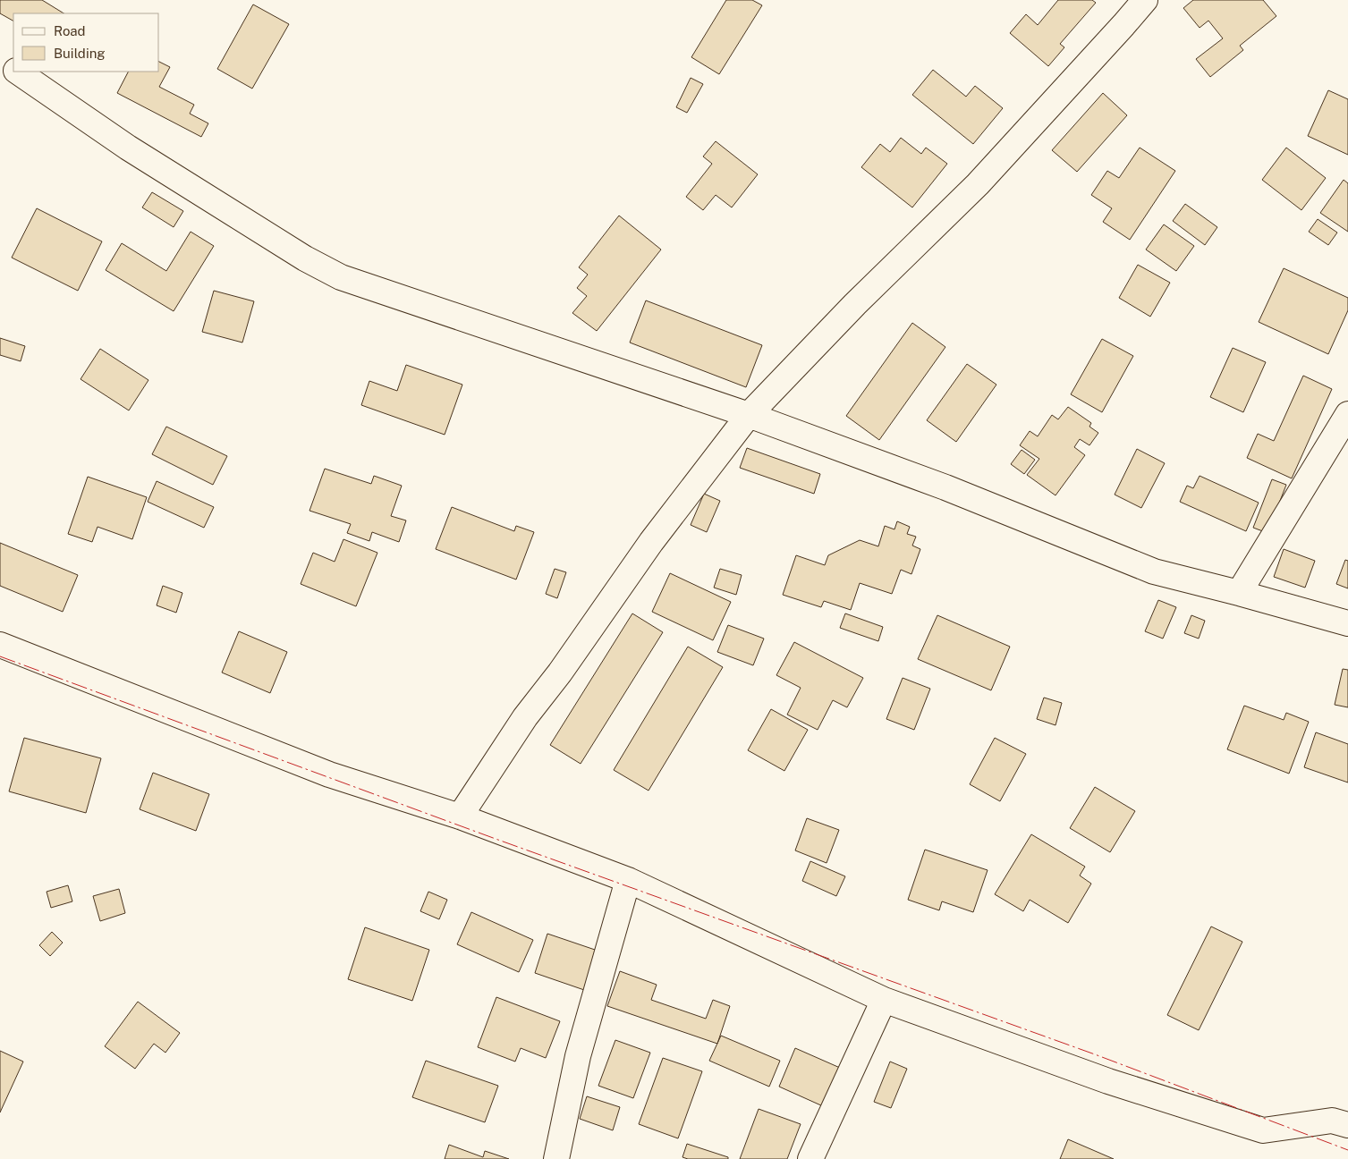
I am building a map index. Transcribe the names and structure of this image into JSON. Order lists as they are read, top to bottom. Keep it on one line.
{"legend":["Road","Building"]}
